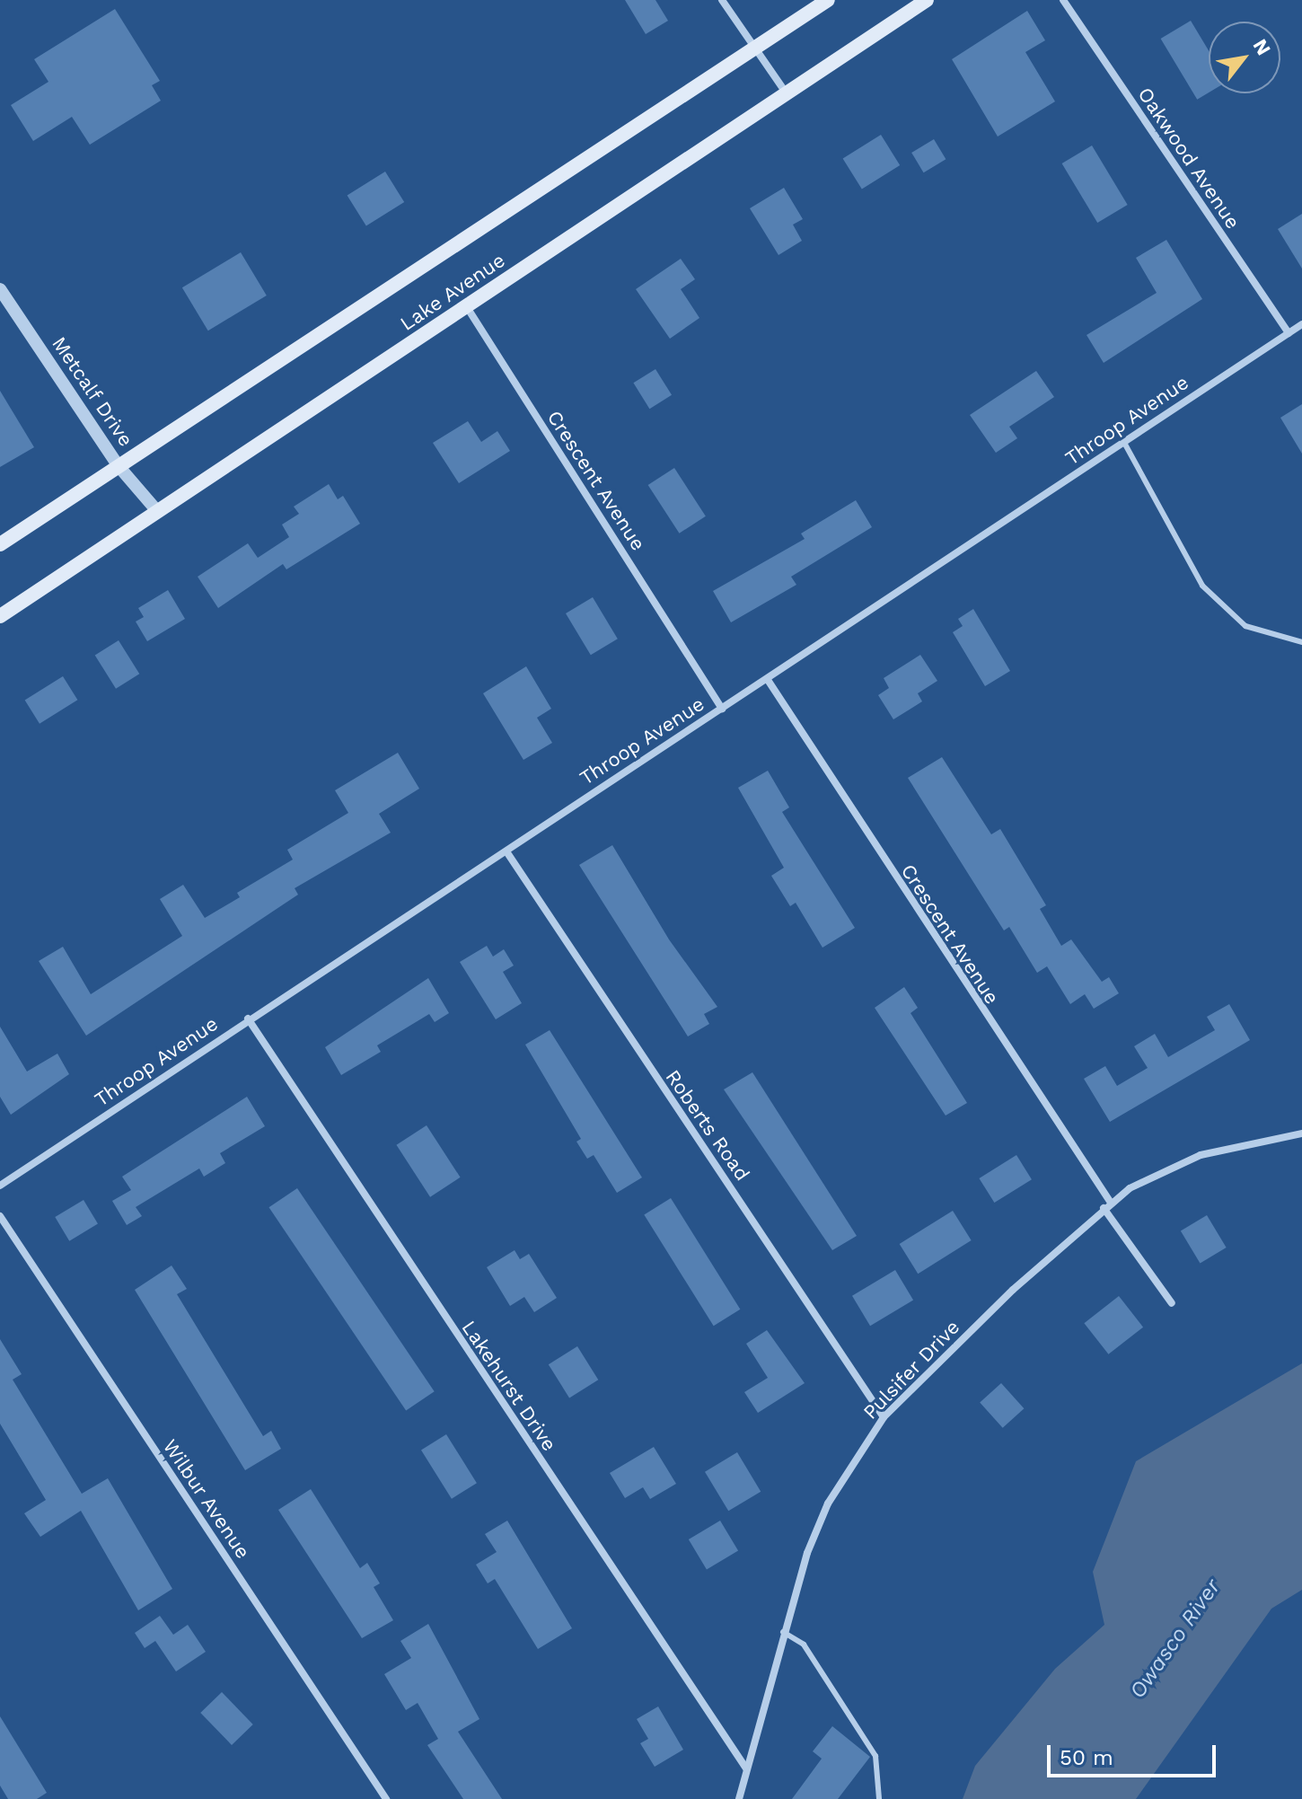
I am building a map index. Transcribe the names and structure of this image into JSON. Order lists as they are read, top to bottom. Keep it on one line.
{"streets":{"main road":["Lake Avenue"],"street":["Oakwood Avenue","Metcalf Drive","Throop Avenue","Crescent Avenue","Roberts Road","Pulsifer Drive","Lakehurst Drive","Wilbur Avenue"]},"crossings":[["Oakwood Avenue","Throop Avenue"],["Lake Avenue","Metcalf Drive"],["Lake Avenue","Crescent Avenue"],["Throop Avenue","Crescent Avenue"],["Throop Avenue","Roberts Road"],["Throop Avenue","Lakehurst Drive"],["Crescent Avenue","Pulsifer Drive"],["Roberts Road","Pulsifer Drive"],["Pulsifer Drive","Lakehurst Drive"]],"water":["Owasco River"],"scale_bar":"50 m","north":"top right"}
